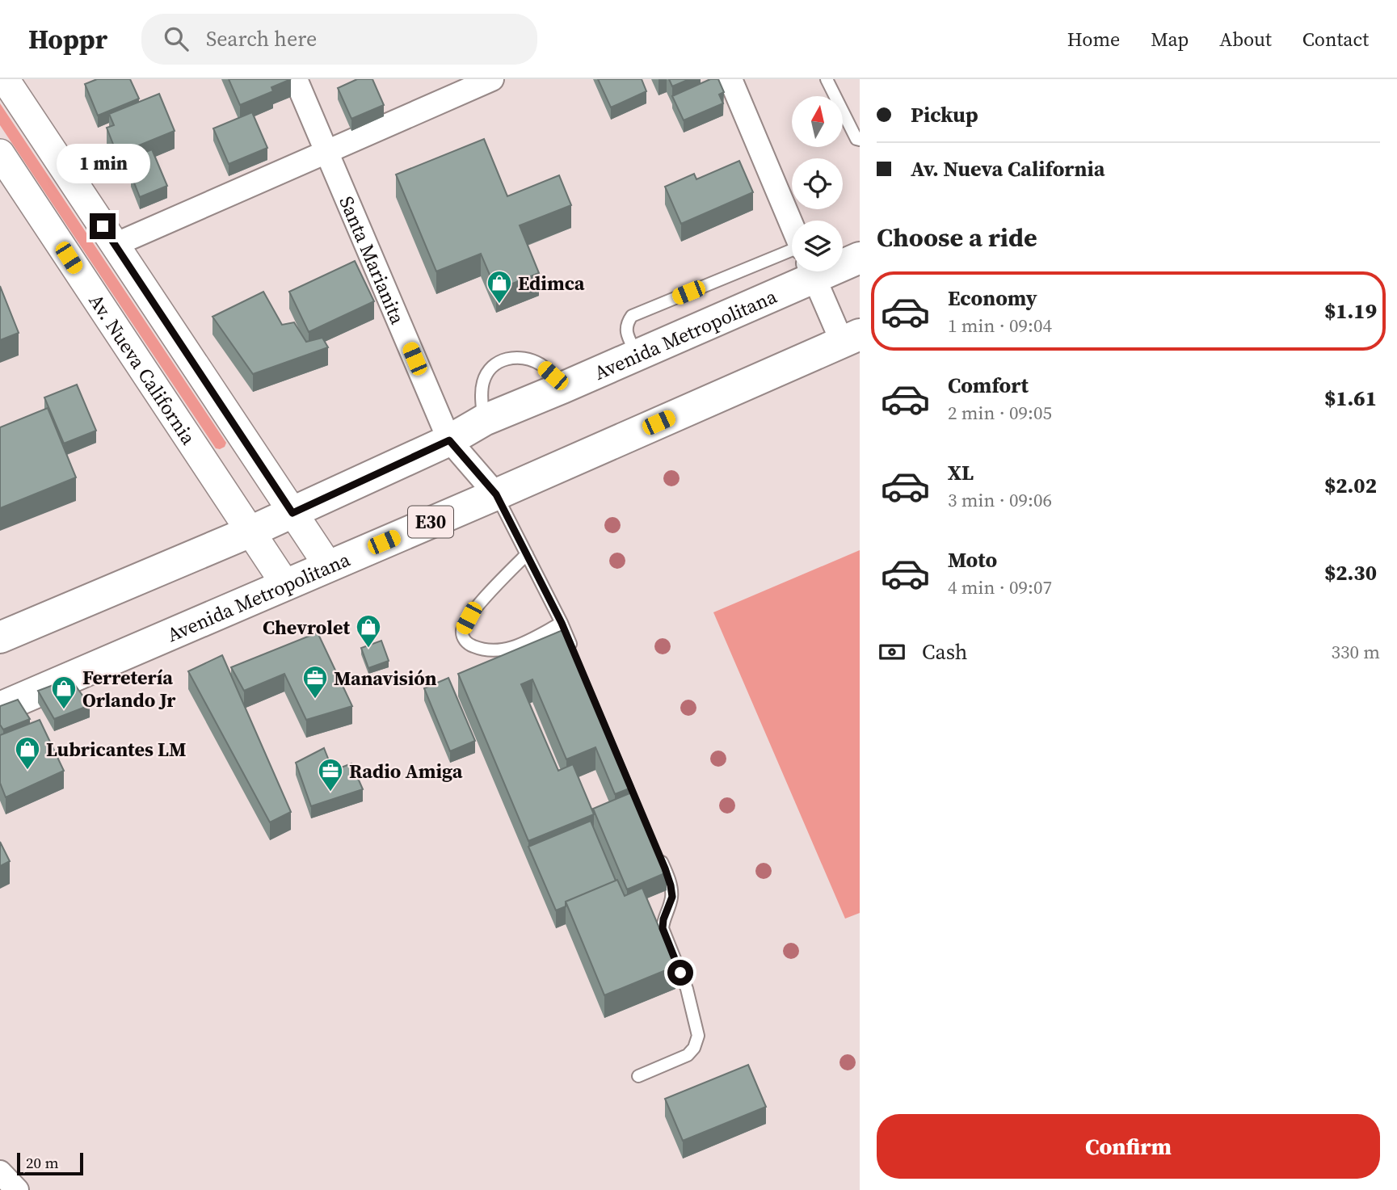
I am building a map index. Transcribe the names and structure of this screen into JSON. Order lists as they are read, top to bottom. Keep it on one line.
{"streets":{"highway":["Avenida Metropolitana","E30"],"street":["Santa Marianita","Av. Nueva California"]},"crossings":[["Santa Marianita","Avenida Metropolitana"],["Avenida Metropolitana","Av. Nueva California"]],"places":{"shop":["Edimca","Chevrolet","Ferretería Orlando Jr","Lubricantes LM"],"office":["Manavisión","Radio Amiga"]},"scale_bar":"20 m","north":"top","page":{"header":"Hoppr","search":"Search here","nav":["Home","Map","About","Contact"],"banner":["Pickup","Av. Nueva California"],"bubble":"1 min","heading":"Choose a ride","list":[{"name":"Economy","note":"1 min · 09:04","value":"$1.19"},{"name":"Comfort","note":"2 min · 09:05","value":"$1.61"},{"name":"XL","note":"3 min · 09:06","value":"$2.02"},{"name":"Moto","note":"4 min · 09:07","value":"$2.30"}],"pay":["Cash","330 m"],"buttons":"Confirm","scale":"20 m"}}
